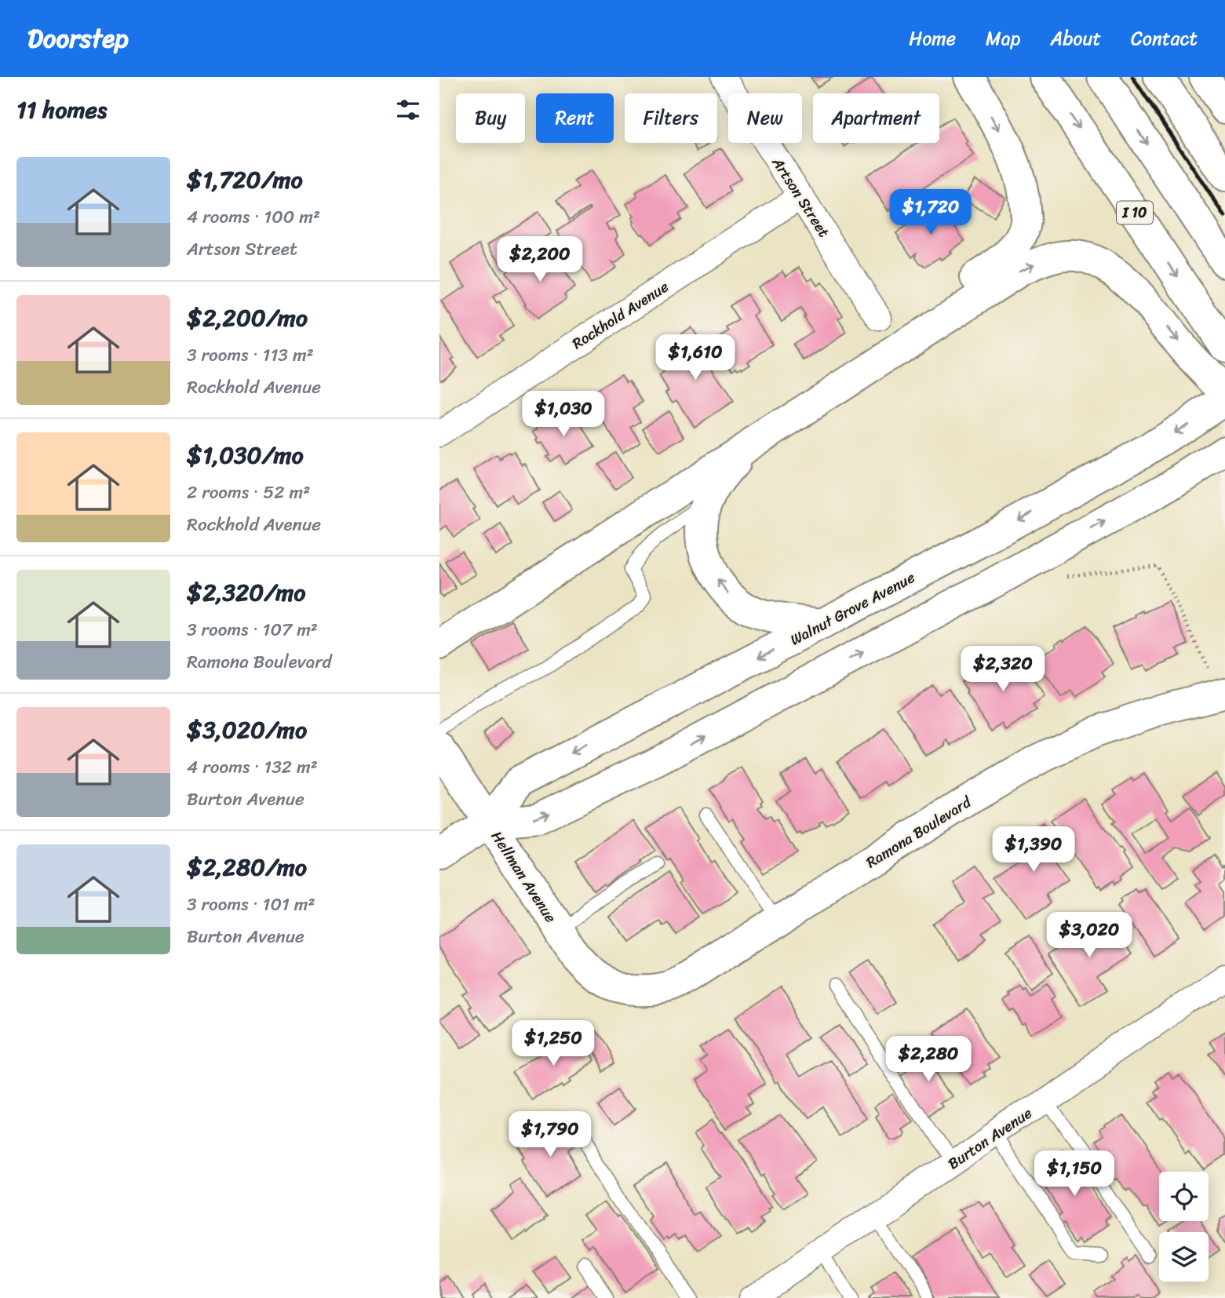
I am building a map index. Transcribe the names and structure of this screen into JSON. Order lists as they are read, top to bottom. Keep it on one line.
{"streets":{"main road":["I 10","Walnut Grove Avenue","Ramona Boulevard","Hellman Avenue"],"street":["Artson Street","Rockhold Avenue","Burton Avenue"]},"crossings":[["Artson Street","Rockhold Avenue"],["Walnut Grove Avenue","Hellman Avenue"],["Ramona Boulevard","Hellman Avenue"]],"page":{"header":"Doorstep","nav":["Home","Map","About","Contact"],"heading":"11 homes","chip":["Buy","Rent","Filters","New","Apartment"],"list":[{"name":"$1,720/mo","note":"4 rooms · 100 m² · Artson Street"},{"name":"$2,200/mo","note":"3 rooms · 113 m² · Rockhold Avenue"},{"name":"$1,030/mo","note":"2 rooms · 52 m² · Rockhold Avenue"},{"name":"$2,320/mo","note":"3 rooms · 107 m² · Ramona Boulevard"},{"name":"$3,020/mo","note":"4 rooms · 132 m² · Burton Avenue"},{"name":"$2,280/mo","note":"3 rooms · 101 m² · Burton Avenue"}],"price":["$1,720","$2,200","$1,610","$1,030","$2,320","$1,390","$3,020","$1,250","$2,280","$1,790","$1,150"]}}
